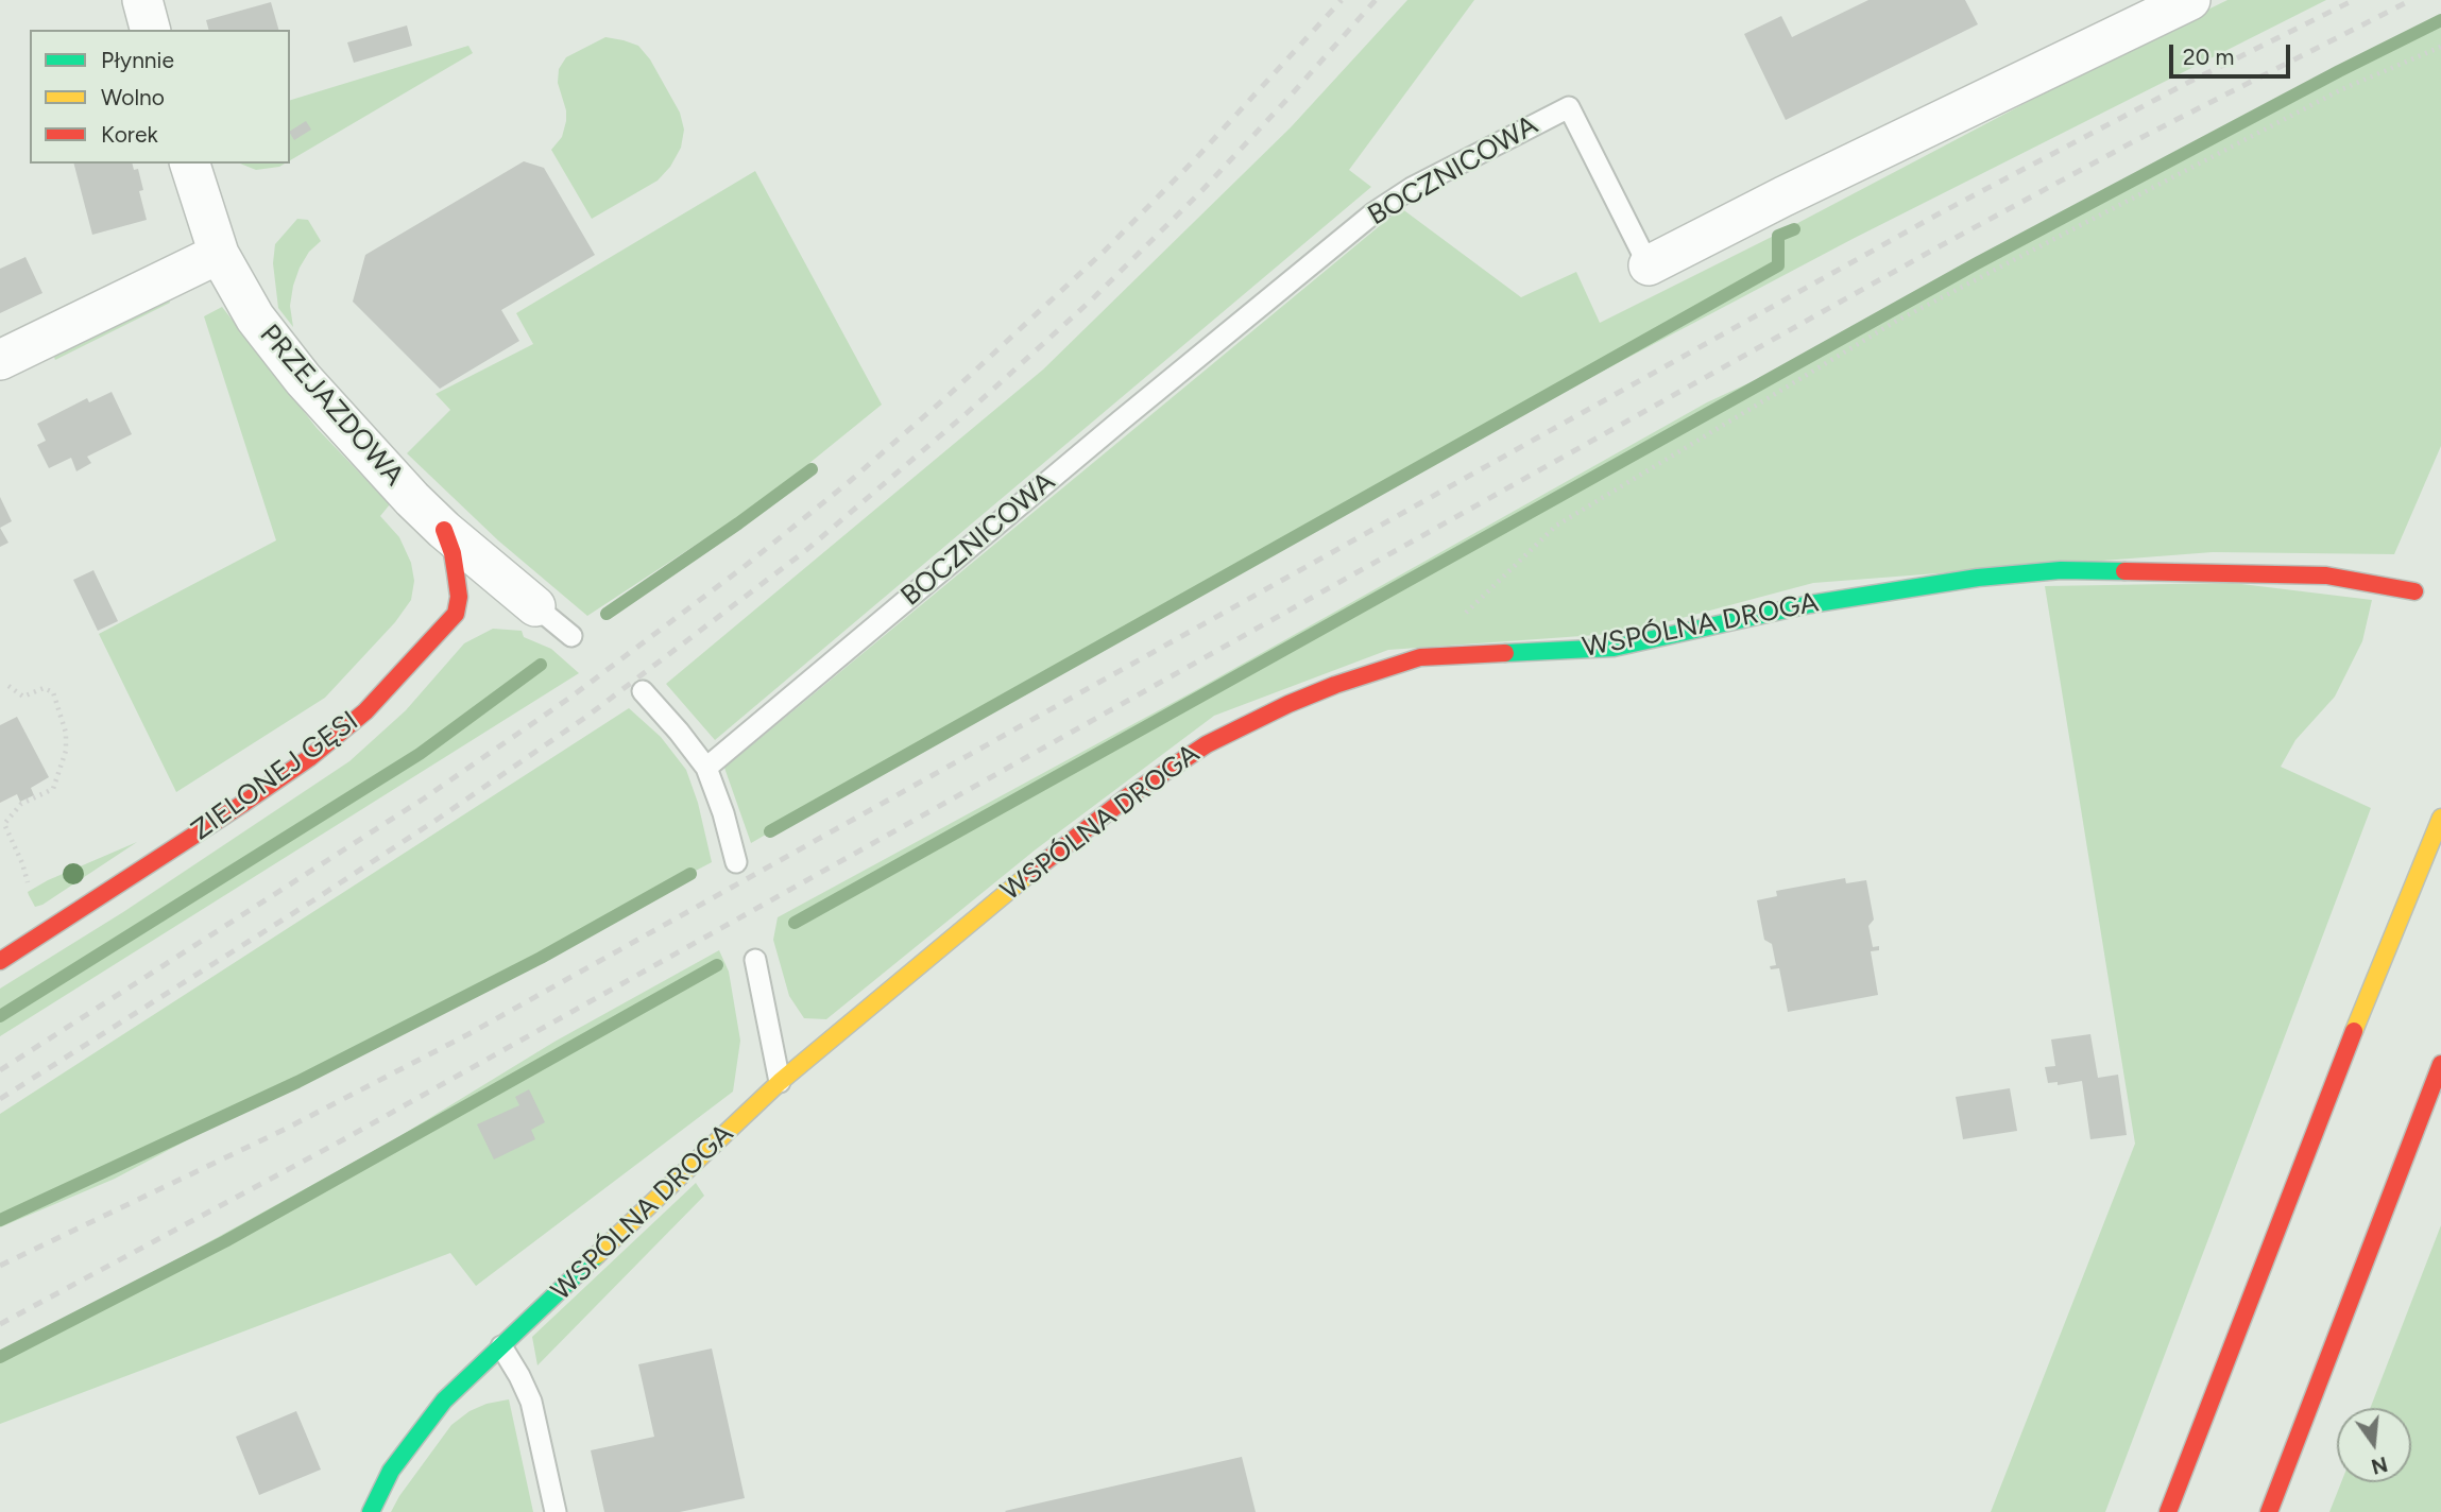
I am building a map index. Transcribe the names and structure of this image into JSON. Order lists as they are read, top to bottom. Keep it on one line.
{"streets":{"main road":["WSPÓLNA DROGA","ZIELONEJ GĘSI"],"street":["BOCZNICOWA","PRZEJAZDOWA"]},"crossings":[["PRZEJAZDOWA","ZIELONEJ GĘSI"]],"legend":["Płynnie","Wolno","Korek"],"scale_bar":"20 m","north":"bottom"}
